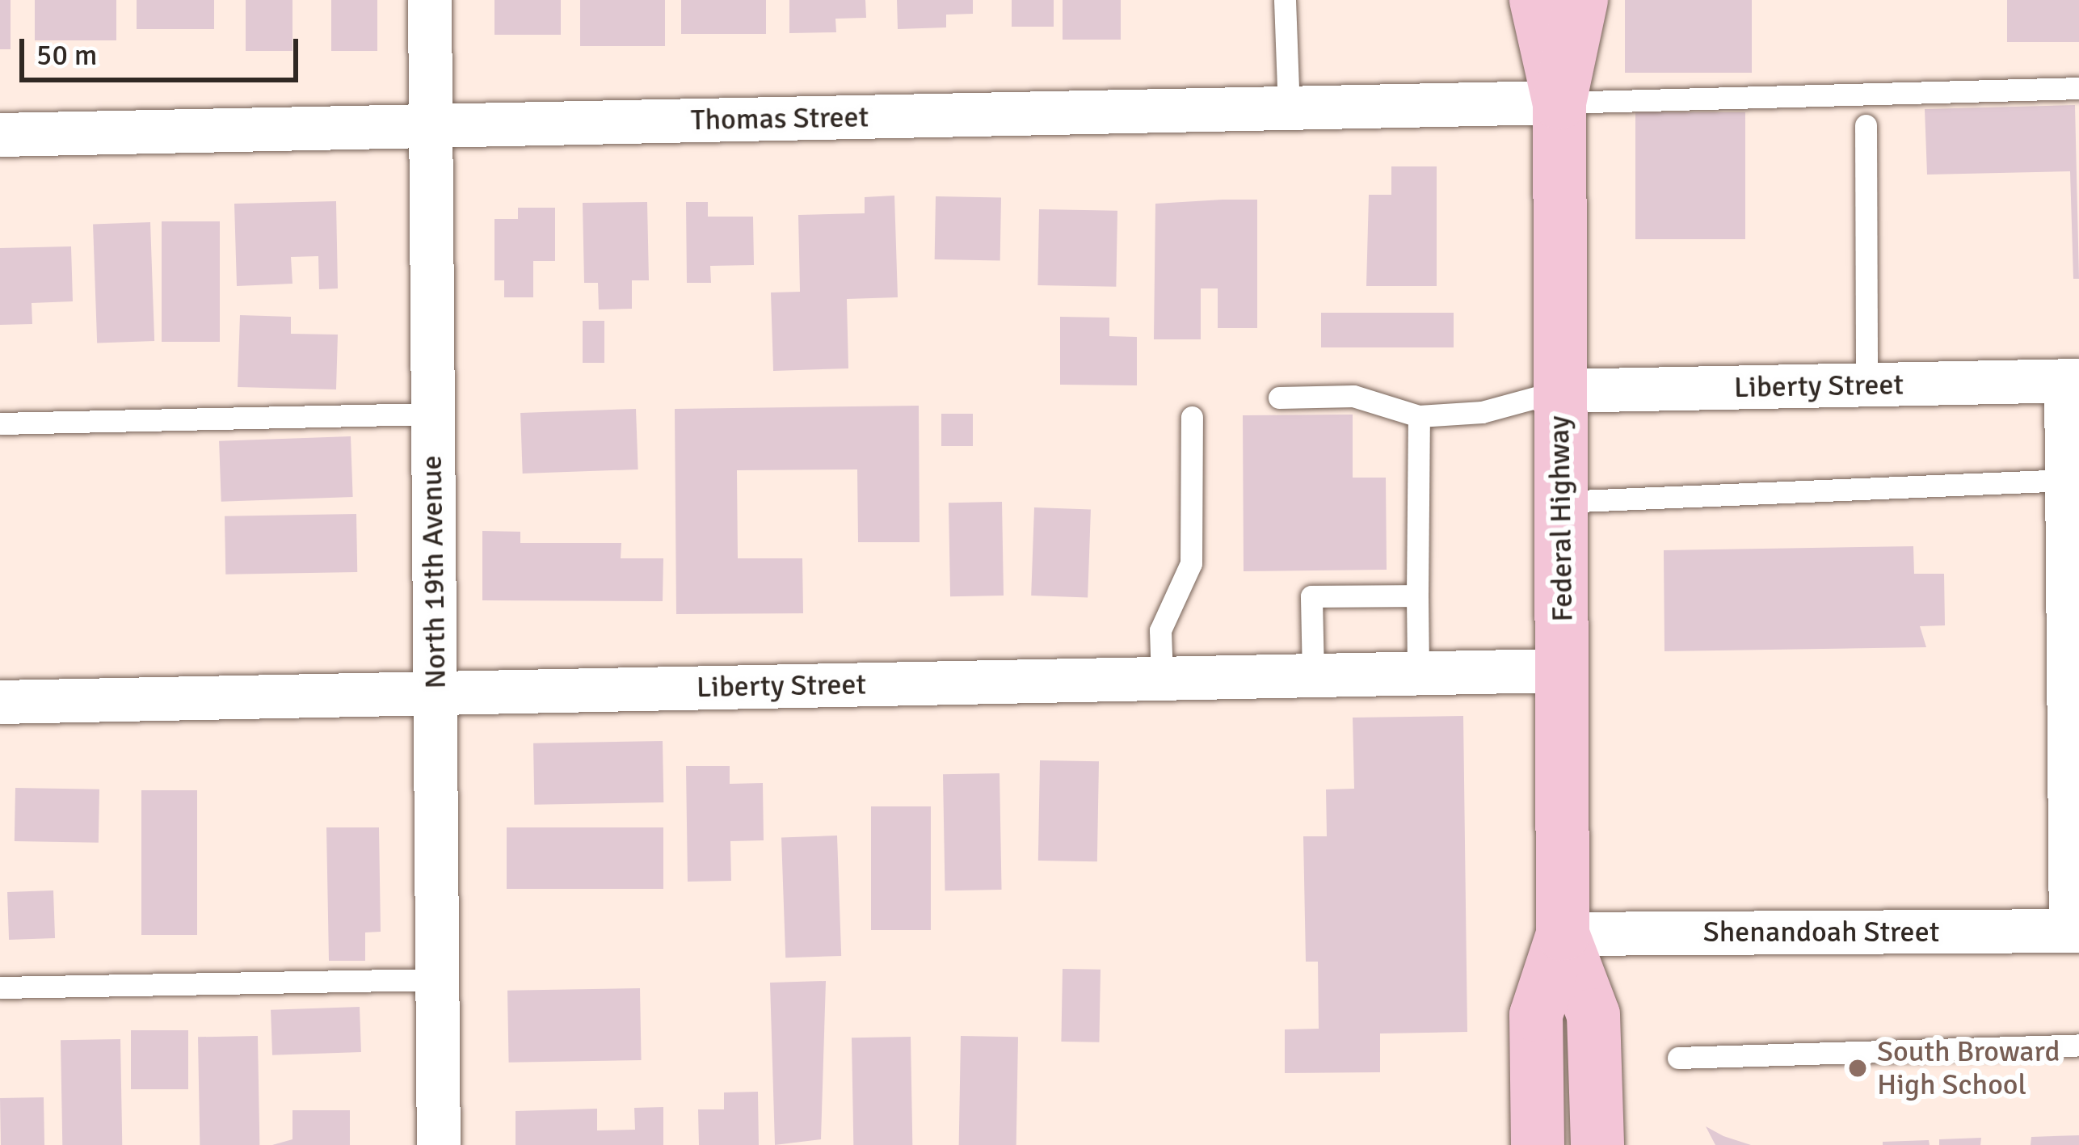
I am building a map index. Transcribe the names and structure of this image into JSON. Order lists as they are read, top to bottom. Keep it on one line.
{"streets":{"main road":["Federal Highway"],"street":["Thomas Street","Liberty Street","North 19th Avenue","Shenandoah Street"]},"crossings":[["Thomas Street","Federal Highway"],["Thomas Street","North 19th Avenue"],["Liberty Street","Federal Highway"],["Liberty Street","North 19th Avenue"],["Federal Highway","Shenandoah Street"]],"places":["South Broward High School"],"scale_bar":"50 m"}
